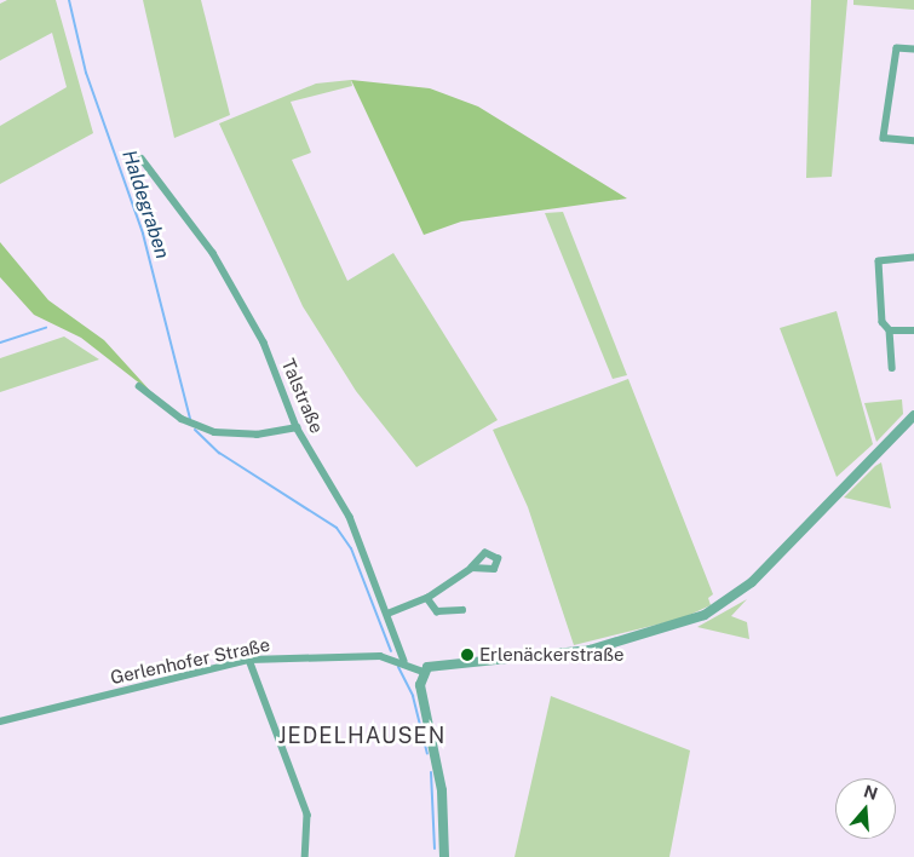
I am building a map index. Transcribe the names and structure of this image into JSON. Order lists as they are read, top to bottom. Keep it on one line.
{"streets":{"street":["Talstraße","Gerlenhofer Straße"]},"crossings":[["Talstraße","Gerlenhofer Straße"]],"districts":["JEDELHAUSEN"],"water":["Haldegraben"],"places":["Erlenäckerstraße"],"north":"top"}
